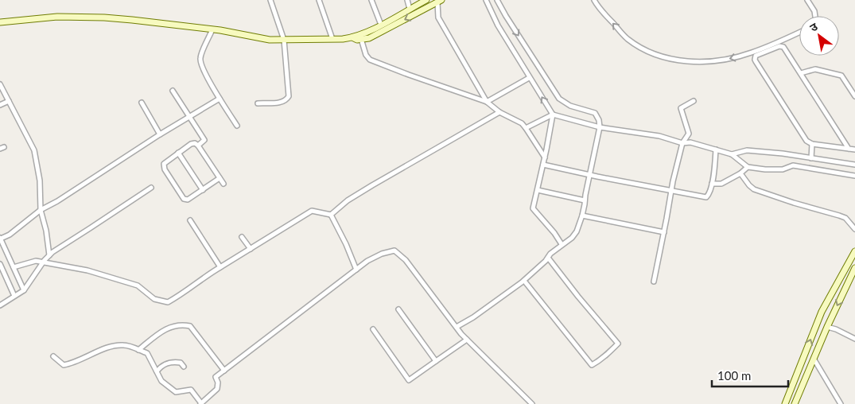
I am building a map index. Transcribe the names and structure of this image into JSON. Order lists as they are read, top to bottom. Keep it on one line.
{"scale_bar":"100 m","north":"top left"}
